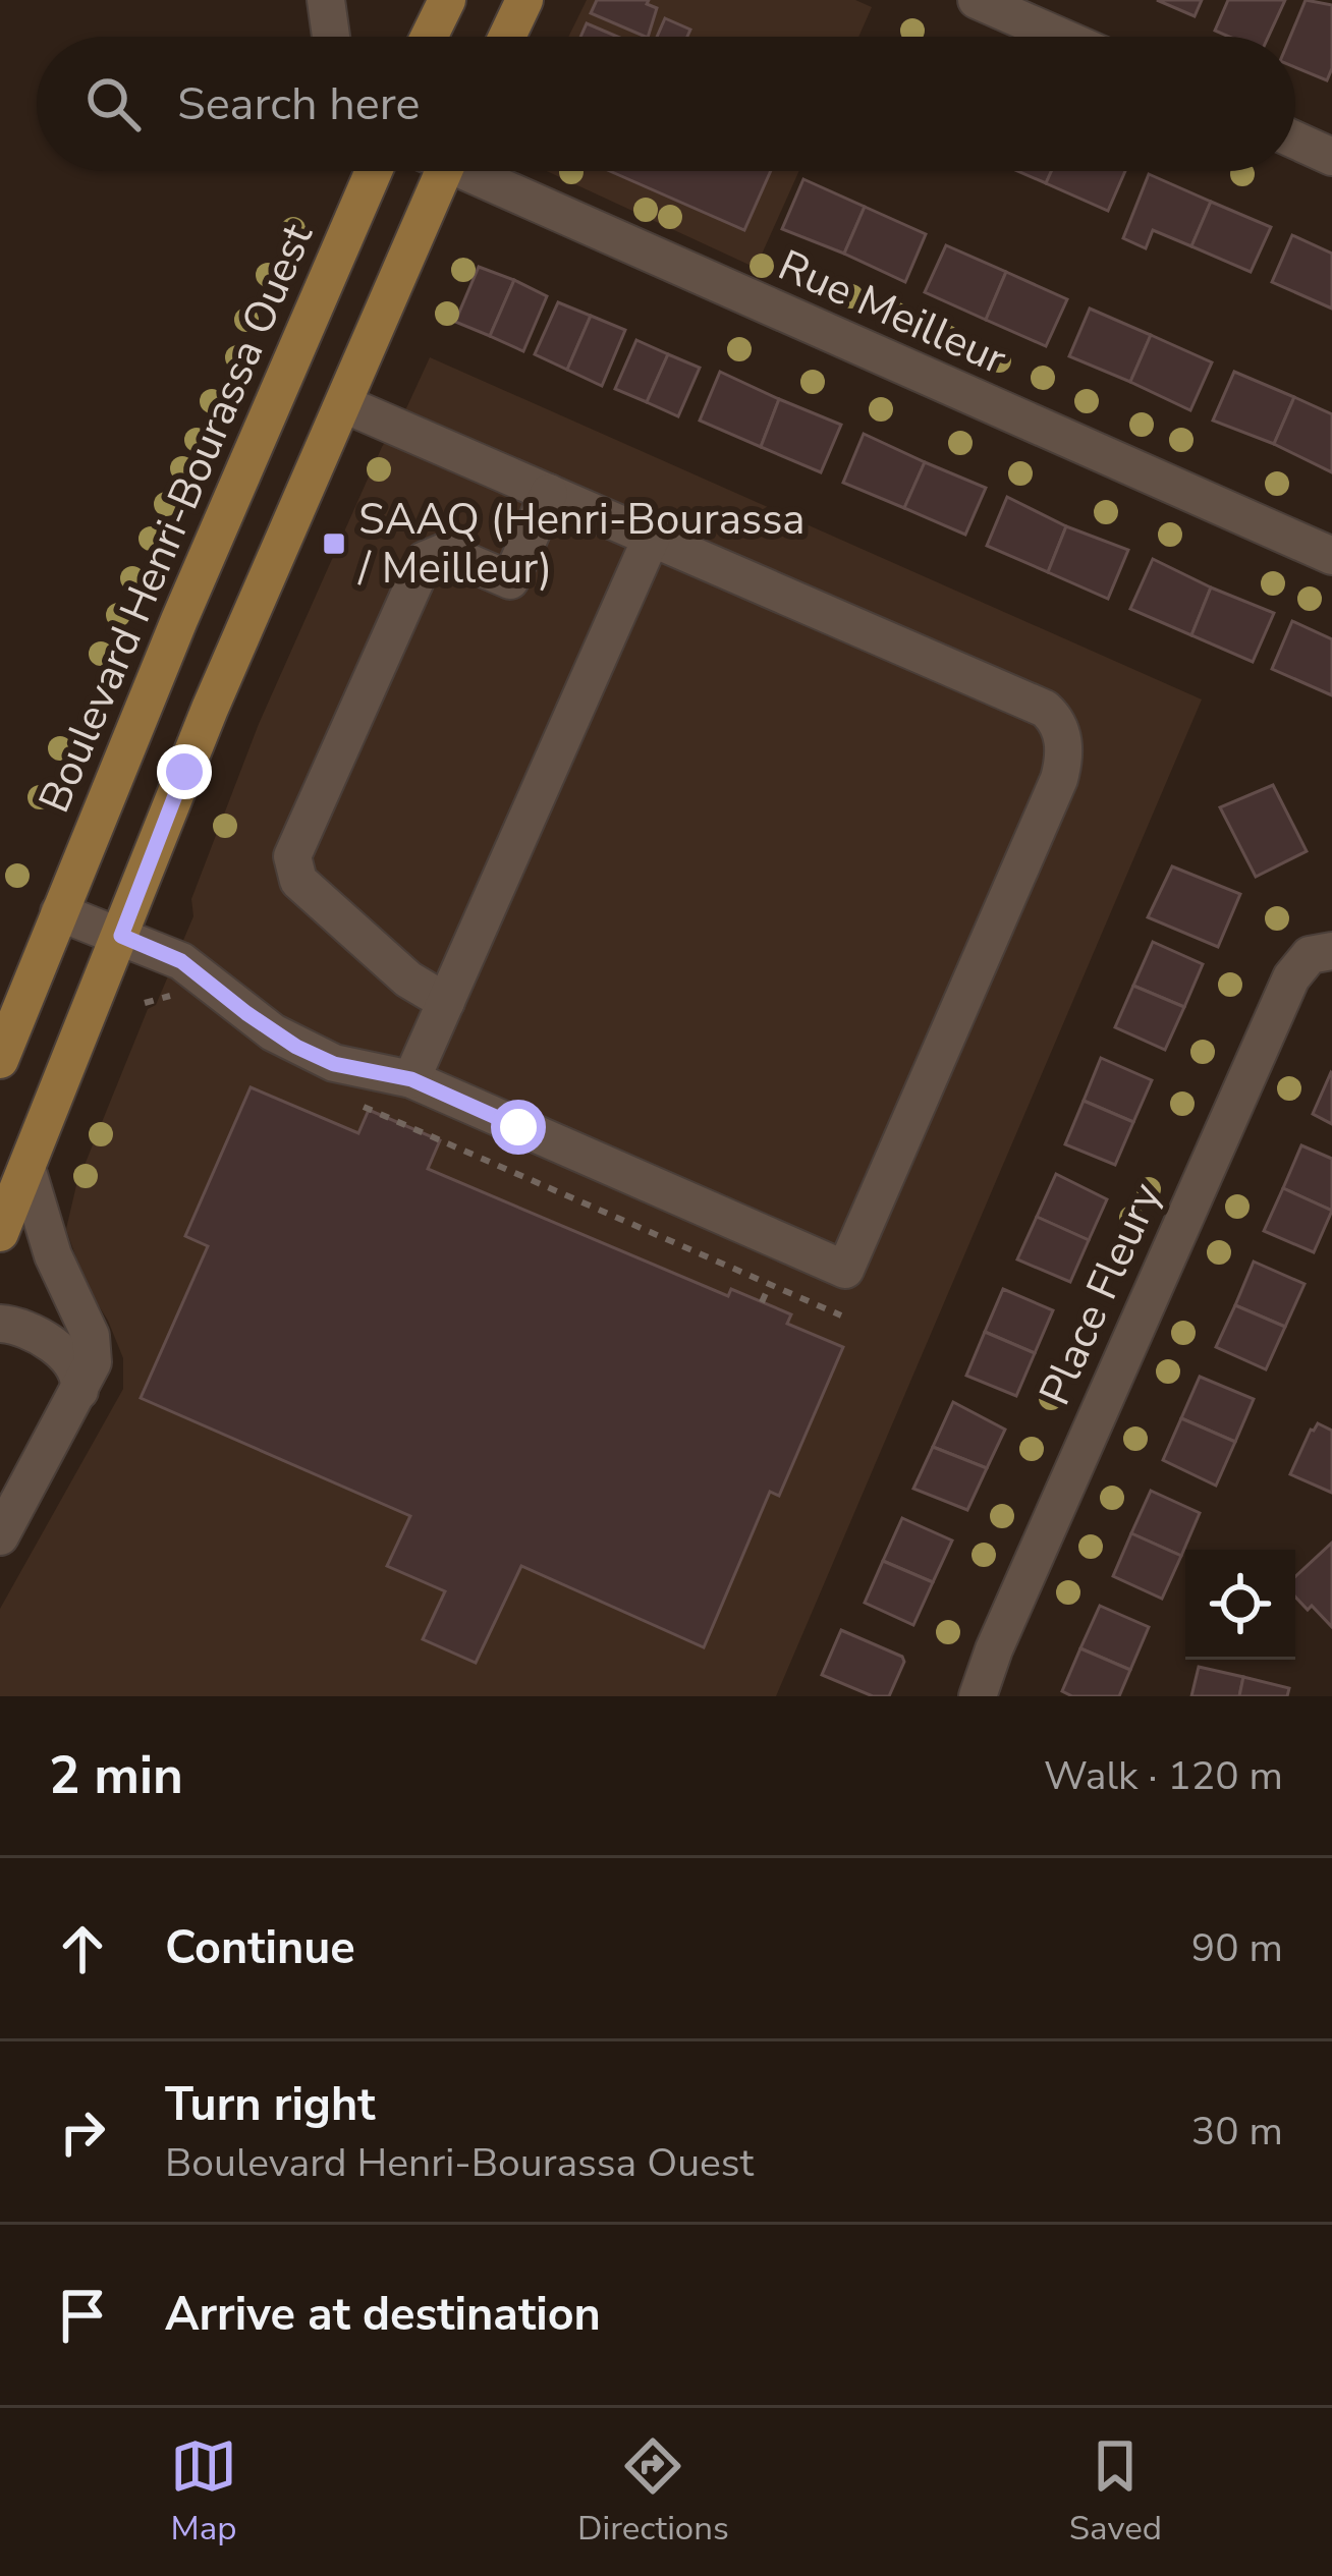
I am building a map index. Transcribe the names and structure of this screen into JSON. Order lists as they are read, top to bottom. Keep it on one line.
{"streets":{"main road":["Boulevard Henri-Bourassa Ouest"],"street":["Rue Meilleur","Place Fleury"]},"places":{"transit":["SAAQ (Henri-Bourassa / Meilleur)"]},"page":{"search":"Search here","heading":["2 min","Walk · 120 m"],"list":[["Continue","90 m"],["Turn right","Boulevard Henri-Bourassa Ouest","30 m"],"Arrive at destination"],"nav":["Map","Directions","Saved"]}}
